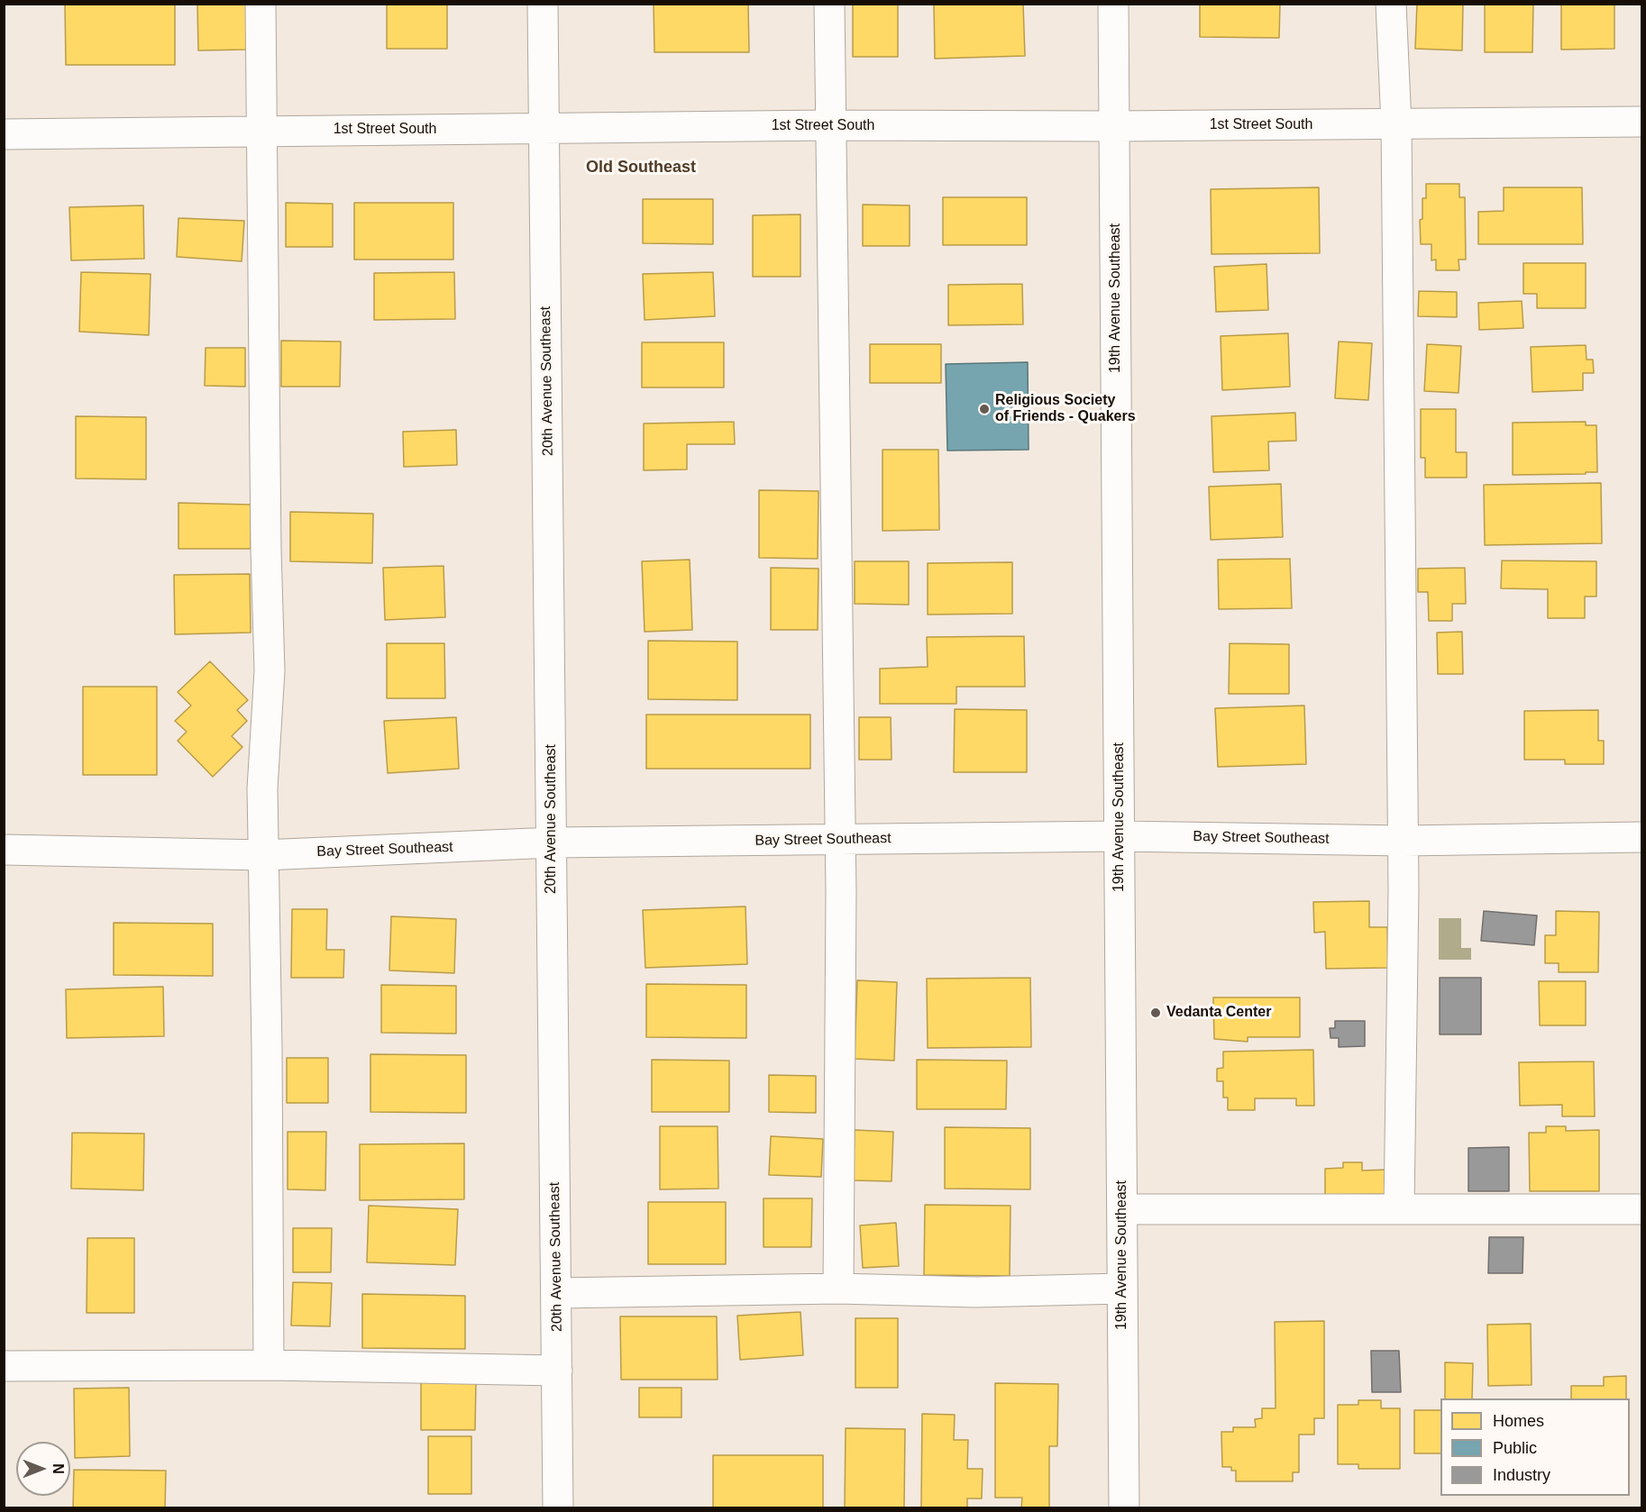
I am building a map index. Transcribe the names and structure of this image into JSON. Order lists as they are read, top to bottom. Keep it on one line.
{"streets":{"street":["1st Street South","19th Avenue Southeast","20th Avenue Southeast","Bay Street Southeast"]},"crossings":[["1st Street South","19th Avenue Southeast"],["1st Street South","20th Avenue Southeast"],["19th Avenue Southeast","Bay Street Southeast"],["20th Avenue Southeast","Bay Street Southeast"]],"districts":["Old Southeast"],"places":["Religious Society of Friends - Quakers","Vedanta Center"],"legend":["Homes","Public","Industry"],"north":"right"}
